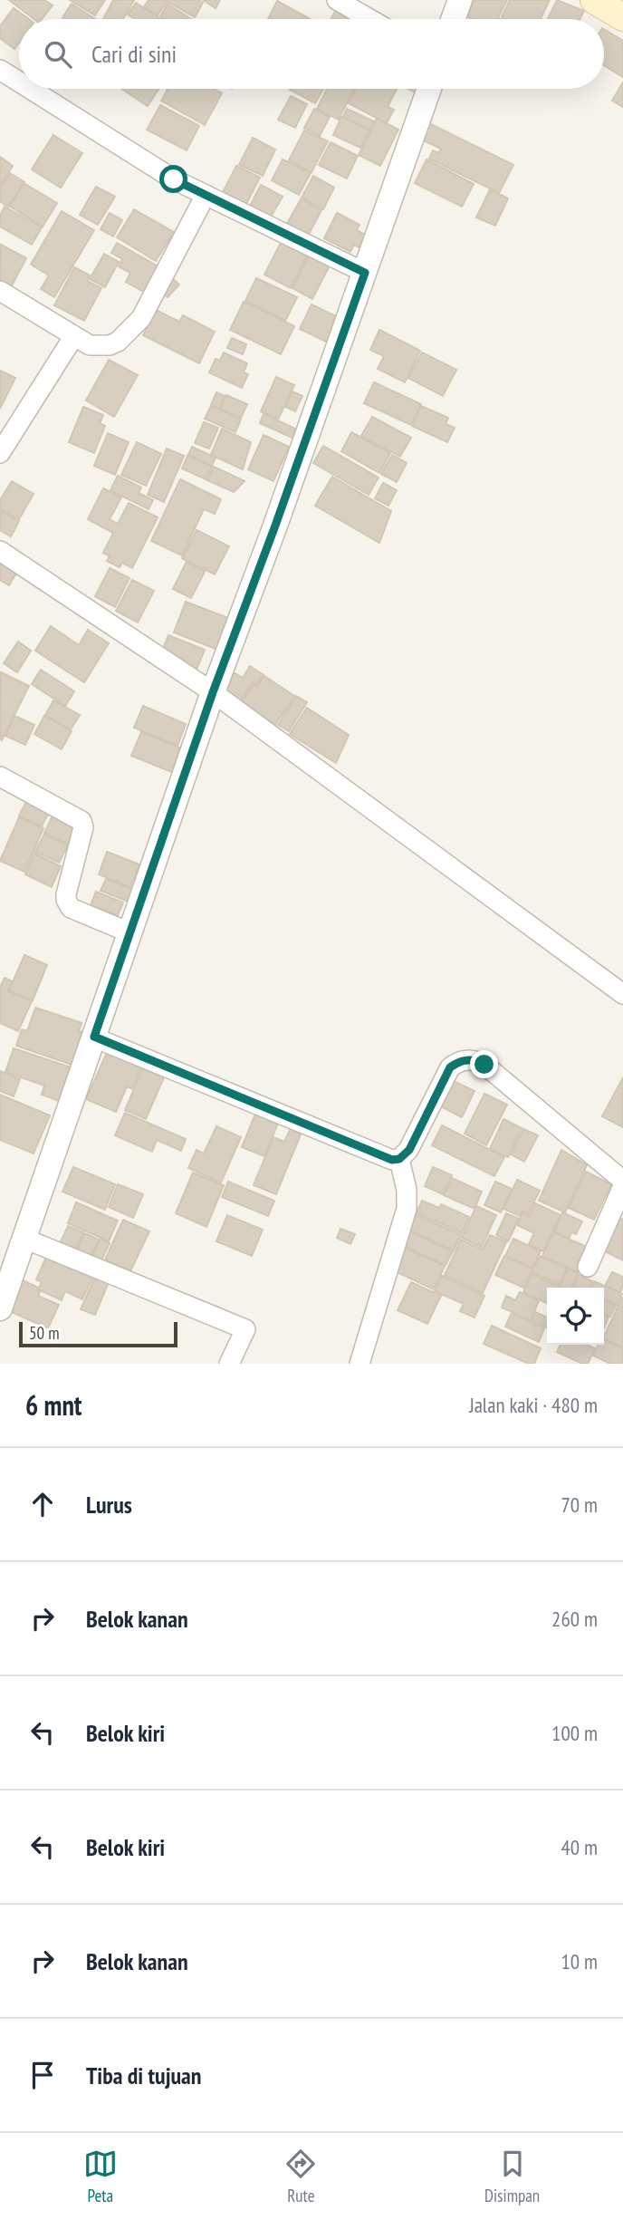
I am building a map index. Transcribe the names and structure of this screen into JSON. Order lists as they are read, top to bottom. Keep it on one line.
{"scale_bar":"50 m","page":{"search":"Cari di sini","scale":"50 m","heading":["6 mnt","Jalan kaki · 480 m"],"list":[["Lurus","70 m"],["Belok kanan","260 m"],["Belok kiri","100 m"],["Belok kiri","40 m"],["Belok kanan","10 m"],"Tiba di tujuan"],"nav":["Peta","Rute","Disimpan"]}}
